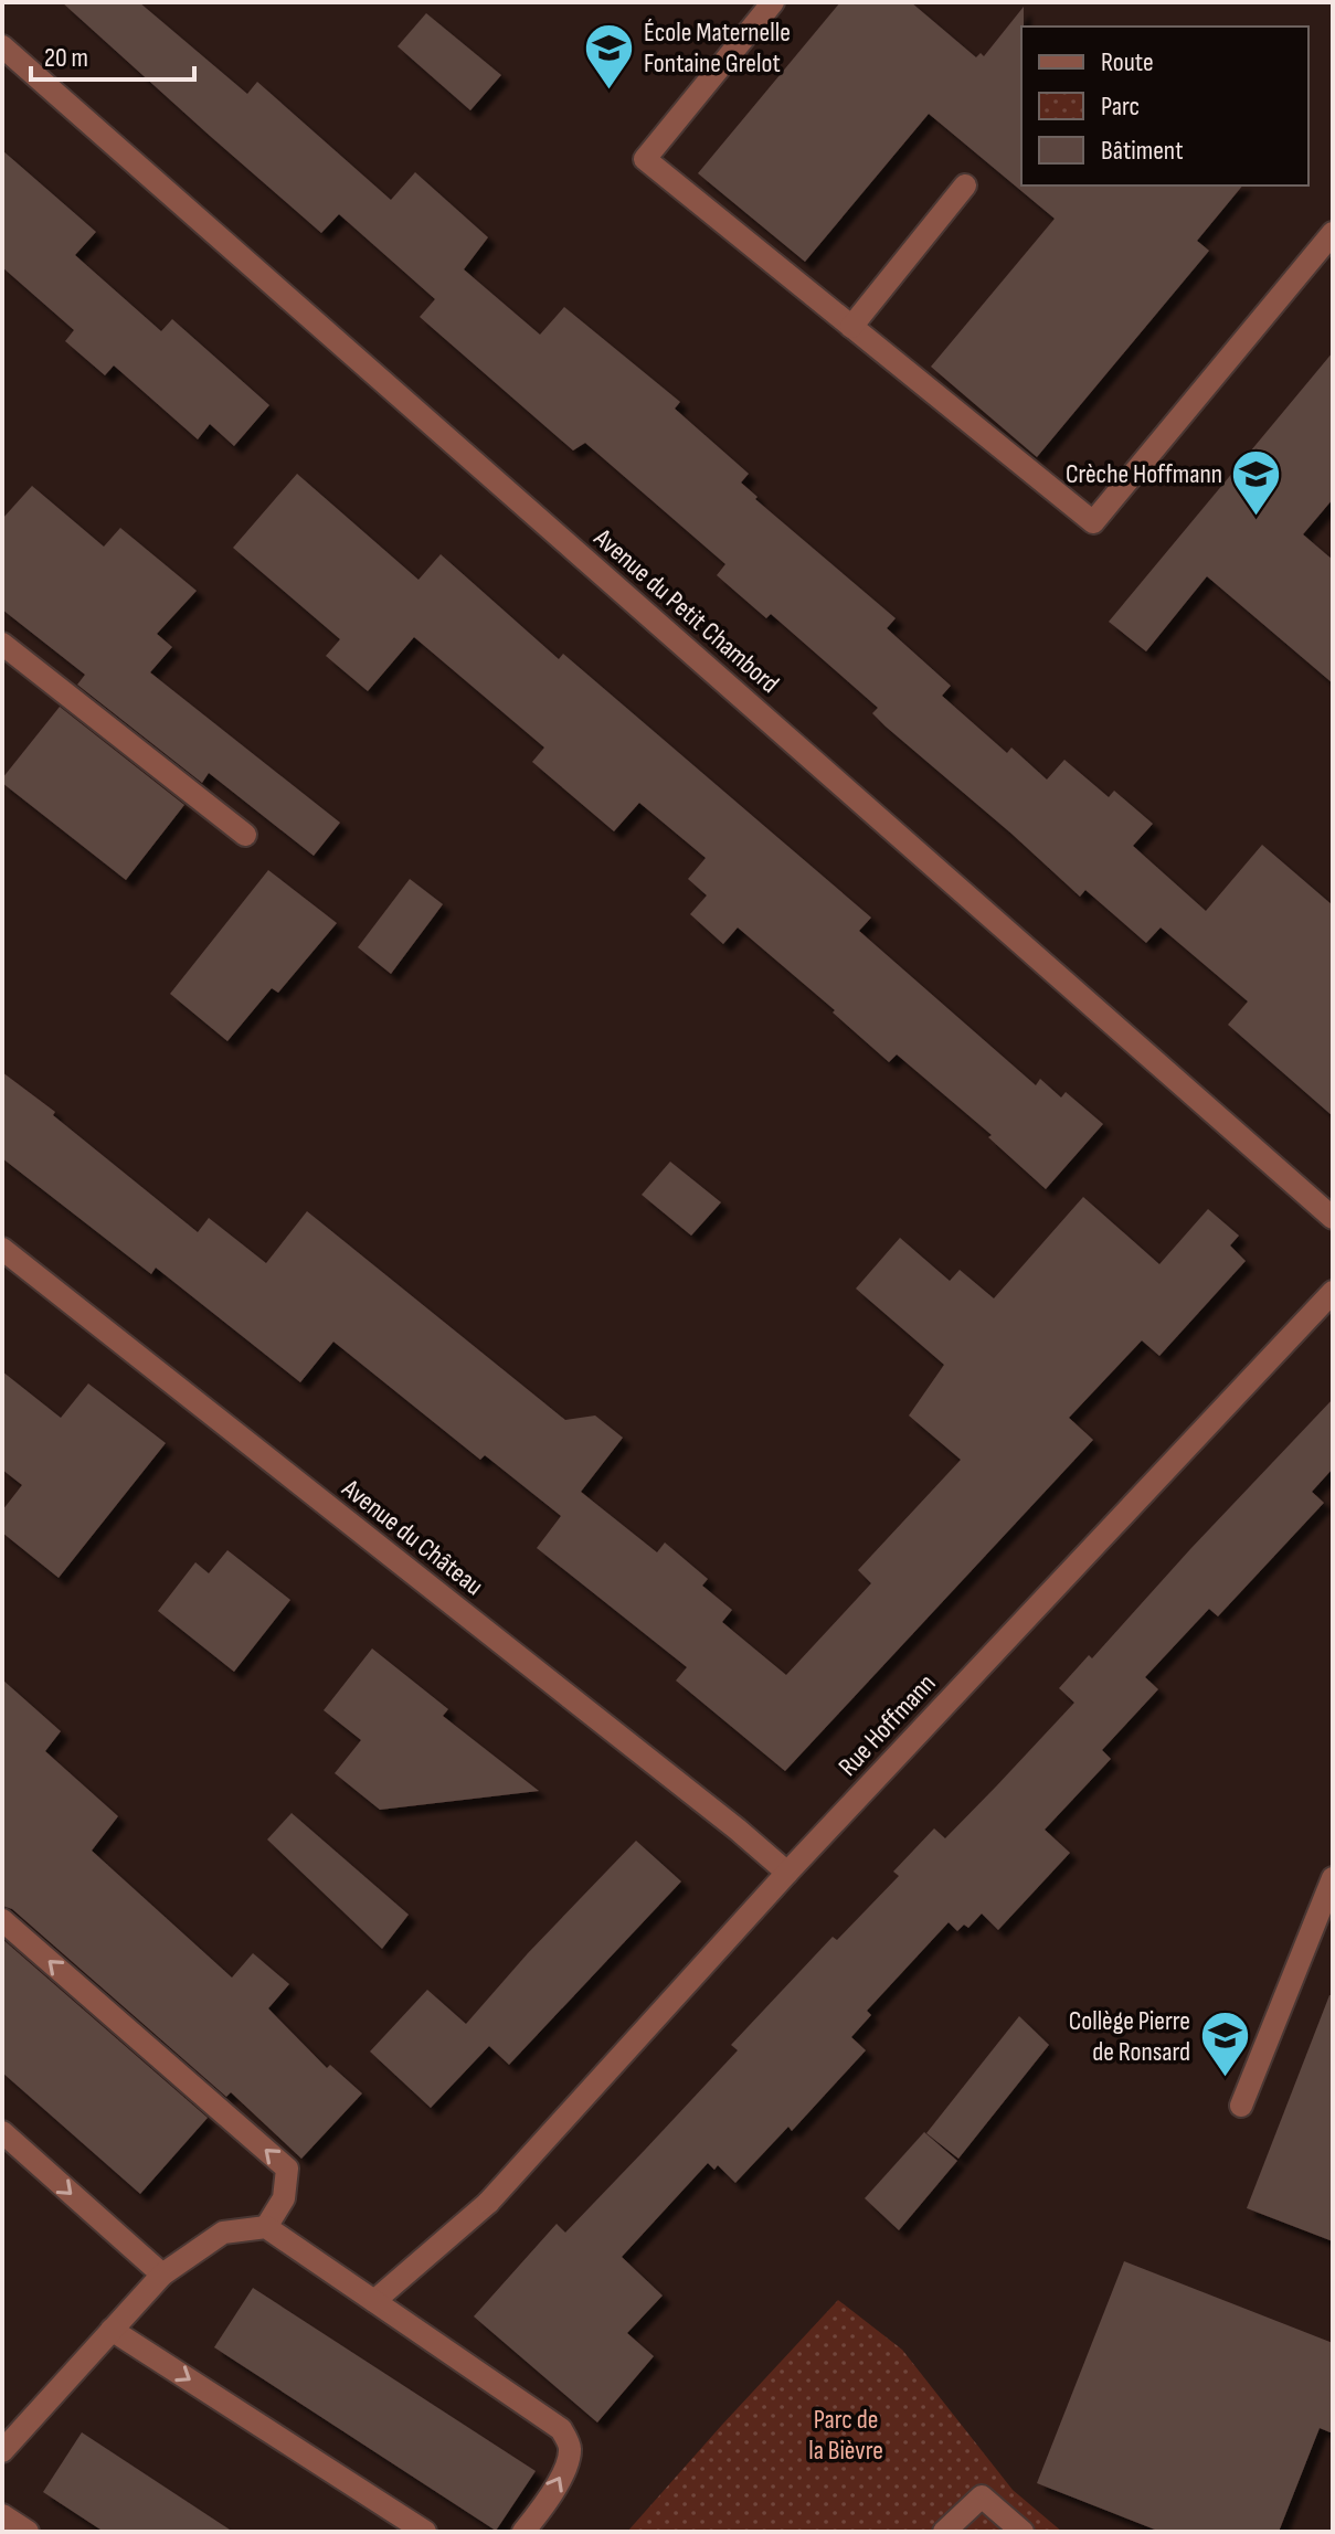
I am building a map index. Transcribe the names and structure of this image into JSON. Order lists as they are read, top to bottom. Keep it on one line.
{"streets":{"street":["Avenue du Petit Chambord","Avenue du Château","Rue Hoffmann"]},"crossings":[["Avenue du Château","Rue Hoffmann"]],"parks":["Parc de la Bièvre"],"places":{"school or university":["École Maternelle Fontaine Grelot","Crèche Hoffmann","Collège Pierre de Ronsard"]},"legend":["Route","Parc","Bâtiment"],"scale_bar":"20 m"}
